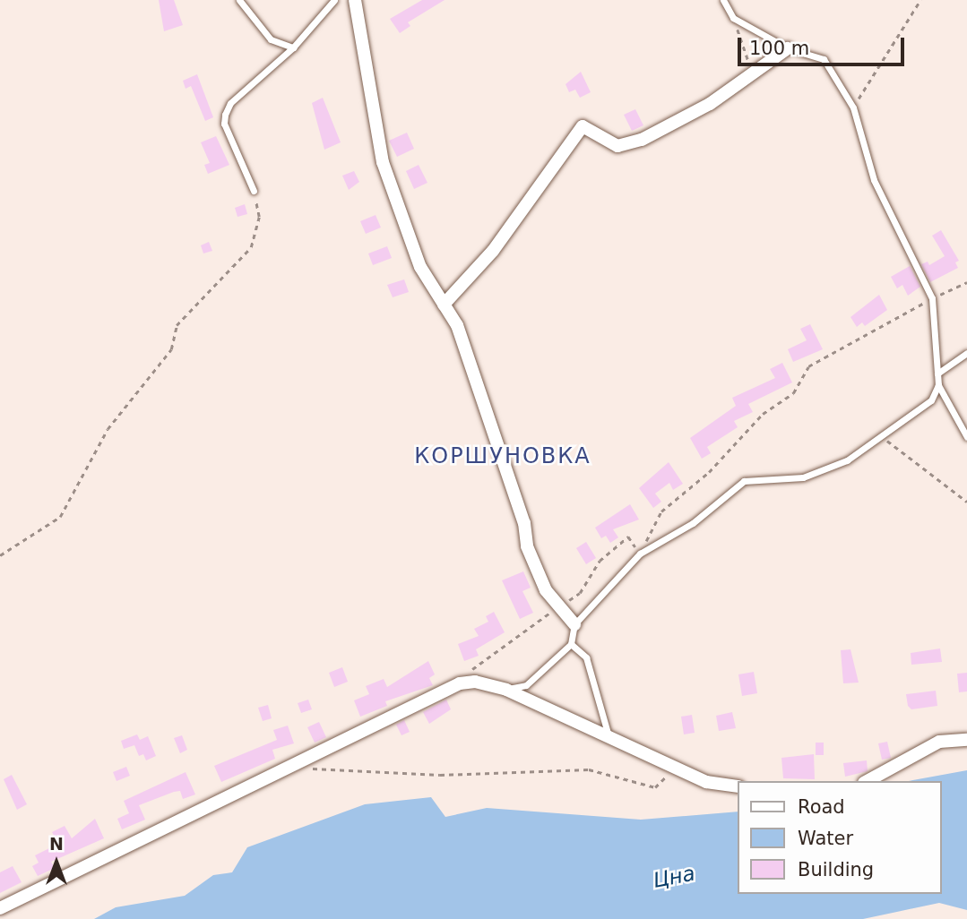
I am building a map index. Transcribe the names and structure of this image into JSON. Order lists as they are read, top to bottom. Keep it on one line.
{"districts":["КОРШУНОВКА"],"water":["Цна"],"legend":["Road","Water","Building"],"scale_bar":"100 m","north":"top"}
